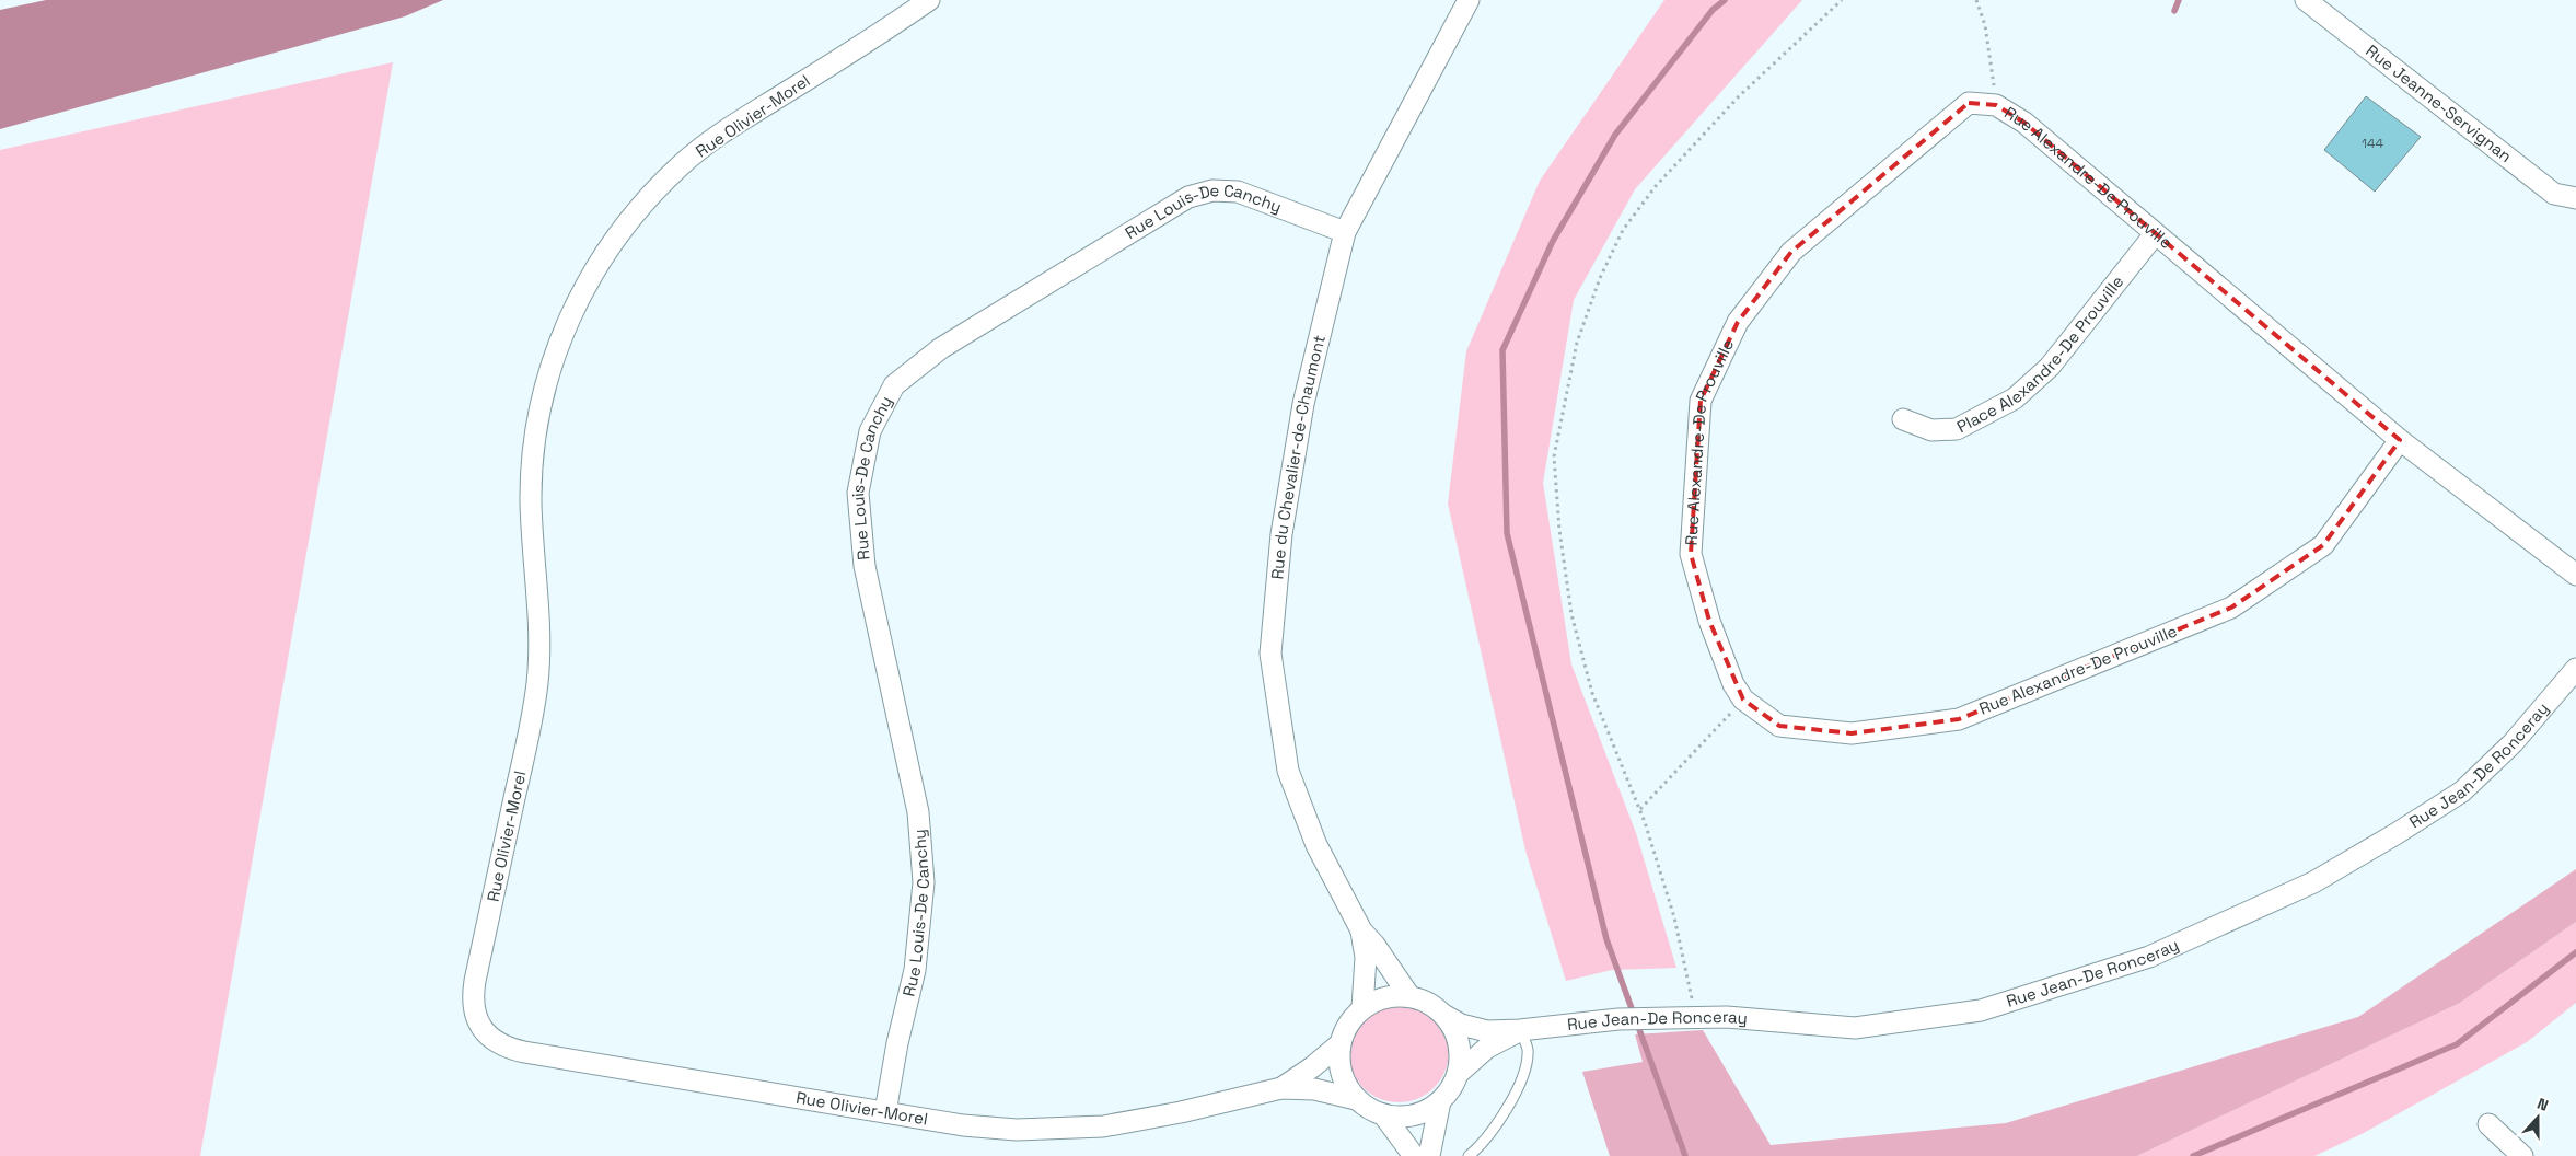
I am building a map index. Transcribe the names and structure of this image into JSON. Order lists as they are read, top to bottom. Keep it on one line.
{"streets":{"street":["Rue Jeanne-Servignan","Rue Olivier-Morel","Rue Alexandre-De Prouville","Rue Louis-De Canchy","Place Alexandre-De Prouville","Rue du Chevalier-de-Chaumont","Rue Jean-De Ronceray"]},"crossings":[["Rue Olivier-Morel","Rue Louis-De Canchy"],["Rue Olivier-Morel","Rue du Chevalier-de-Chaumont"],["Rue Olivier-Morel","Rue Jean-De Ronceray"],["Rue Alexandre-De Prouville","Place Alexandre-De Prouville"],["Rue Louis-De Canchy","Rue du Chevalier-de-Chaumont"],["Rue du Chevalier-de-Chaumont","Rue Jean-De Ronceray"]],"house_numbers":["144"],"north":"top"}
